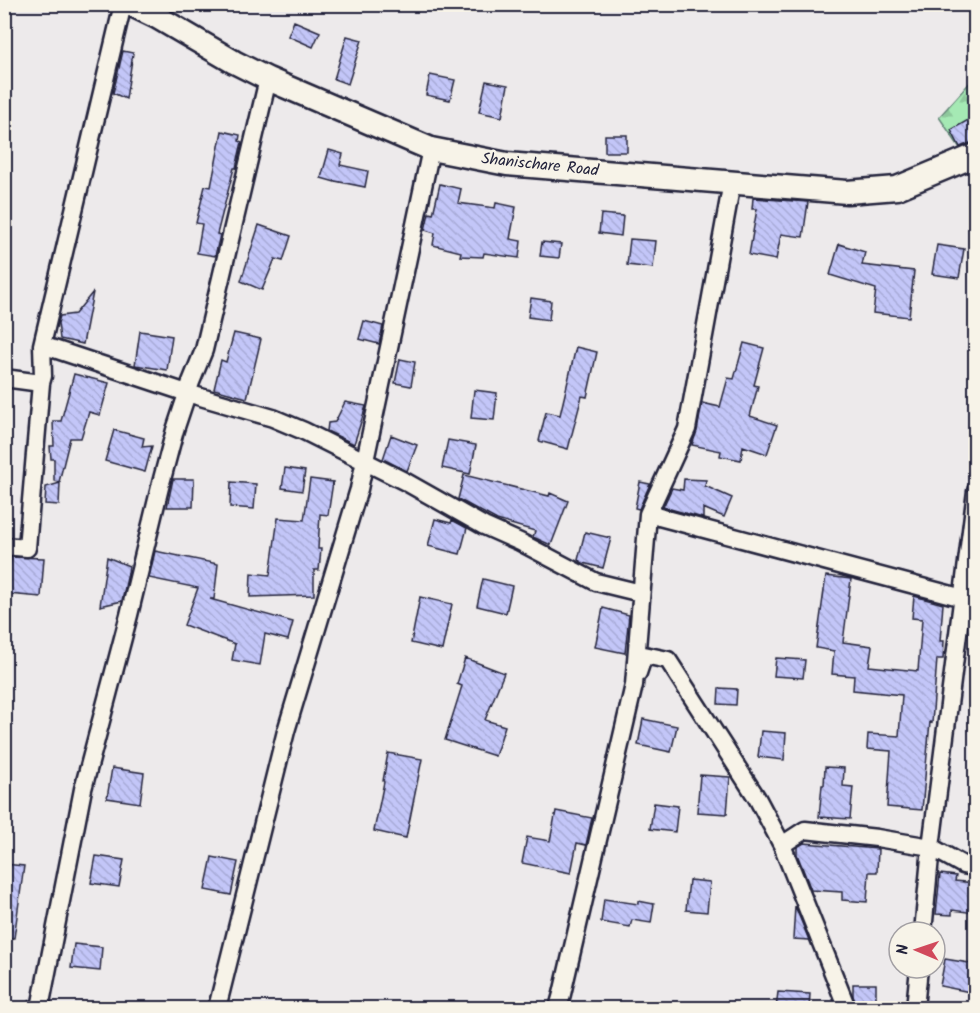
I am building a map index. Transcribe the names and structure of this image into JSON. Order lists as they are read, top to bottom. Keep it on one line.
{"streets":{"street":["Shanischare Road"]},"north":"left"}
